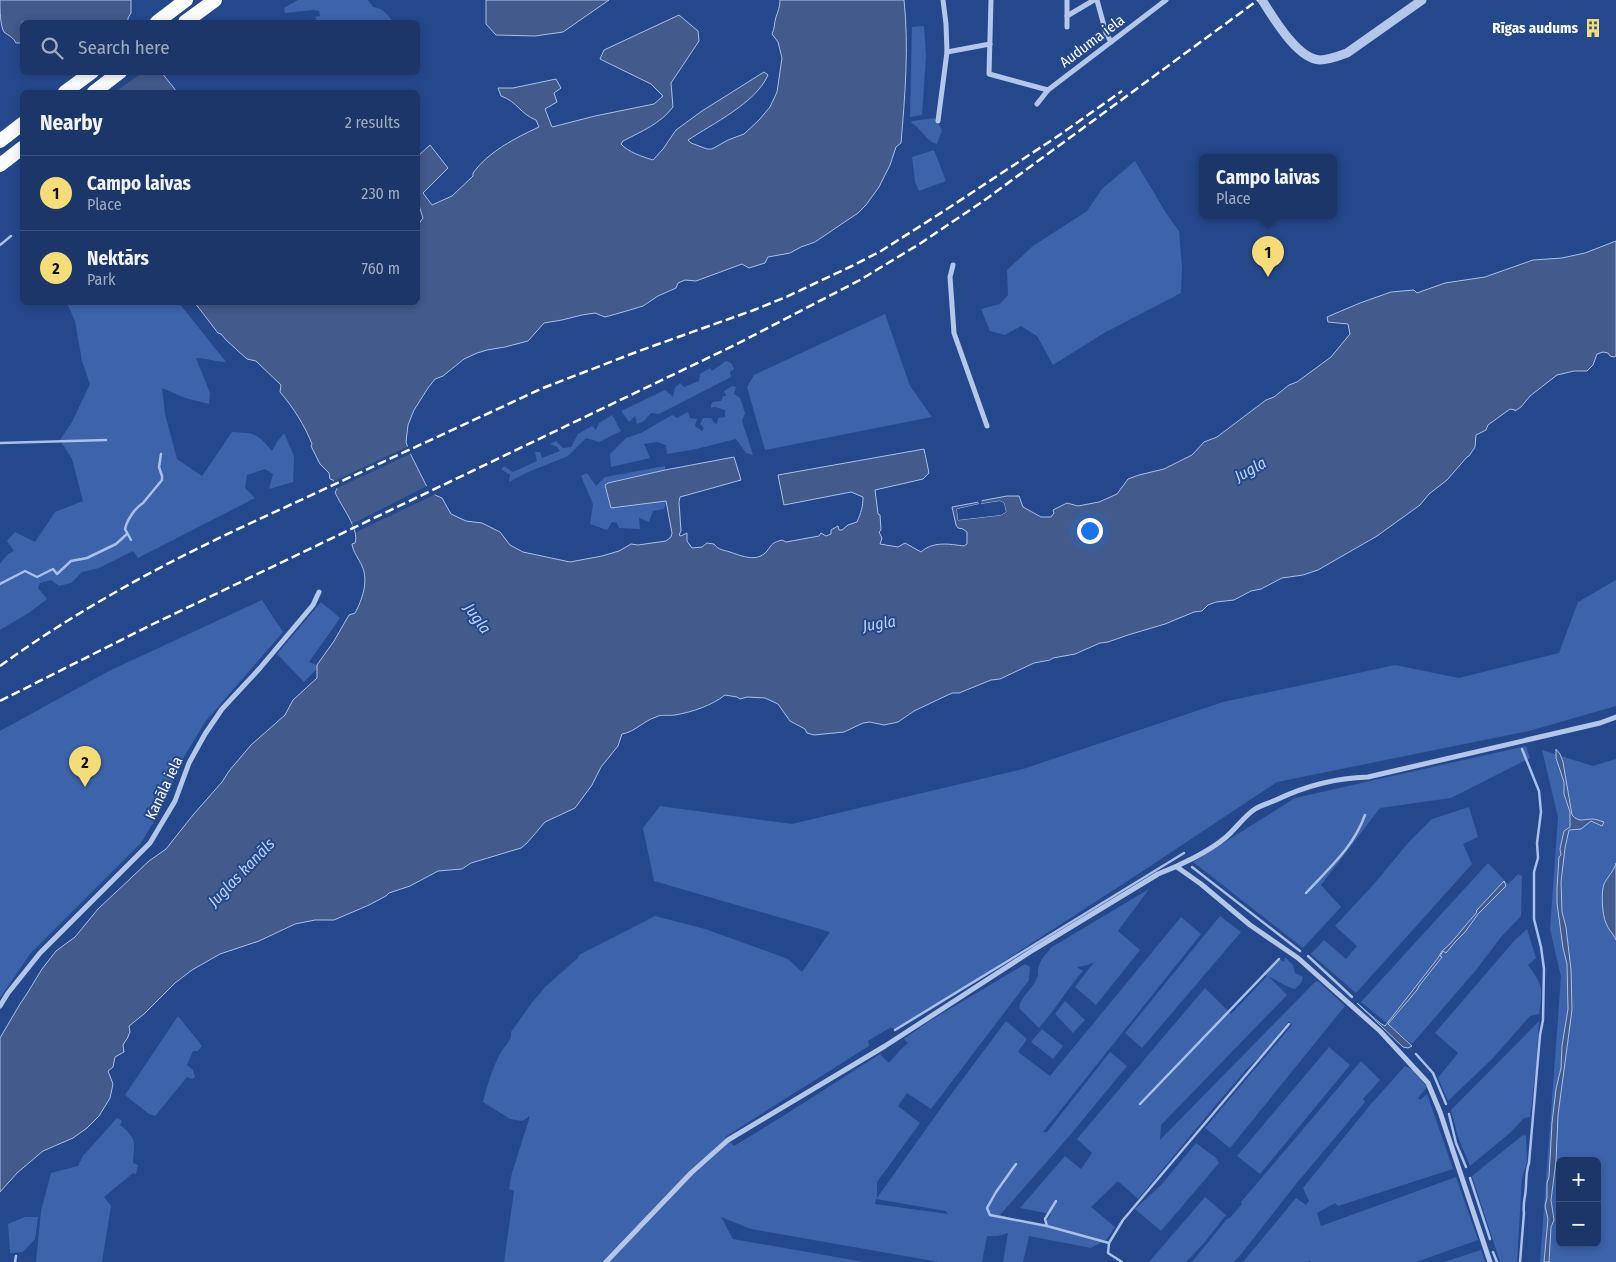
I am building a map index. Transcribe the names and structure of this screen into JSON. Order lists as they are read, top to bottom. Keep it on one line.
{"streets":{"street":["Auduma iela","Kanāla iela"]},"water":["Jugla","Juglas kanāls"],"places":{"building":["Rīgas audums"]},"page":{"search":"Search here","heading":["Nearby","2 results"],"popup":["Campo laivas","Place"],"list":[{"mark":"1","name":"Campo laivas","note":"Place","value":"230 m"},{"mark":"2","name":"Nektārs","note":"Park","value":"760 m"}],"pins":["1","2"],"map_buttons":["+","−"]}}
